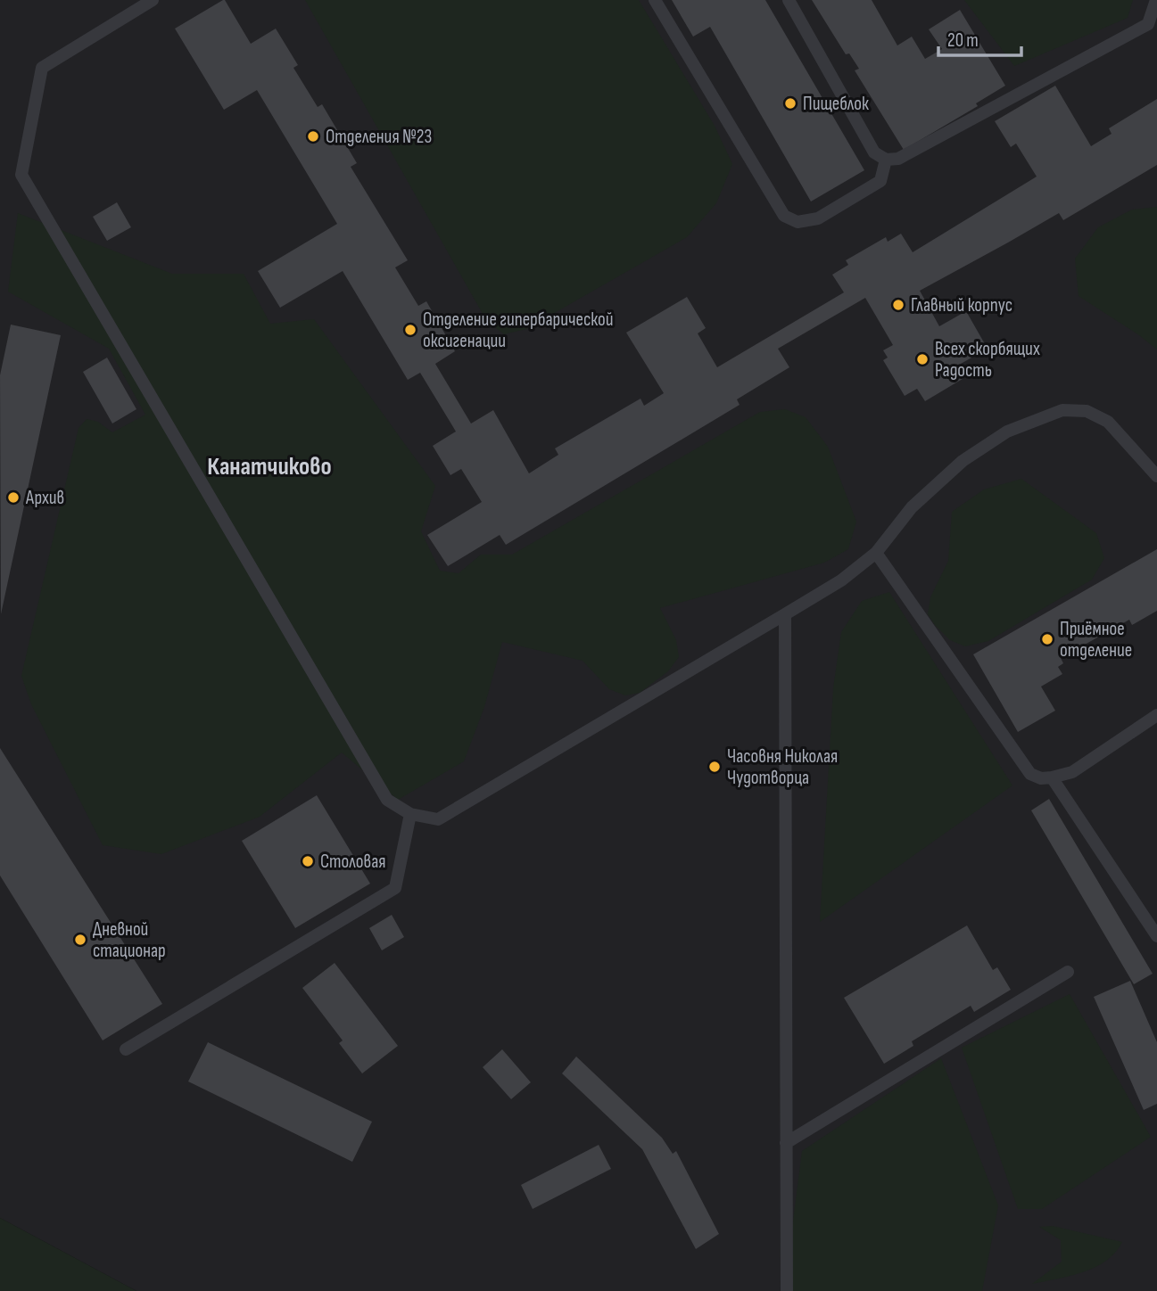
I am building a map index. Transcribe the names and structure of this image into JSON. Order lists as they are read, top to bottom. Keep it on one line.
{"districts":["Канатчиково"],"places":["Пищеблок","Отделения №23","Главный корпус","Отделение гипербарической оксигенации","Всех скорбящих Радость","Архив","Приёмное отделение","Часовня Николая Чудотворца","Столовая","Дневной стационар"],"scale_bar":"20 m"}
